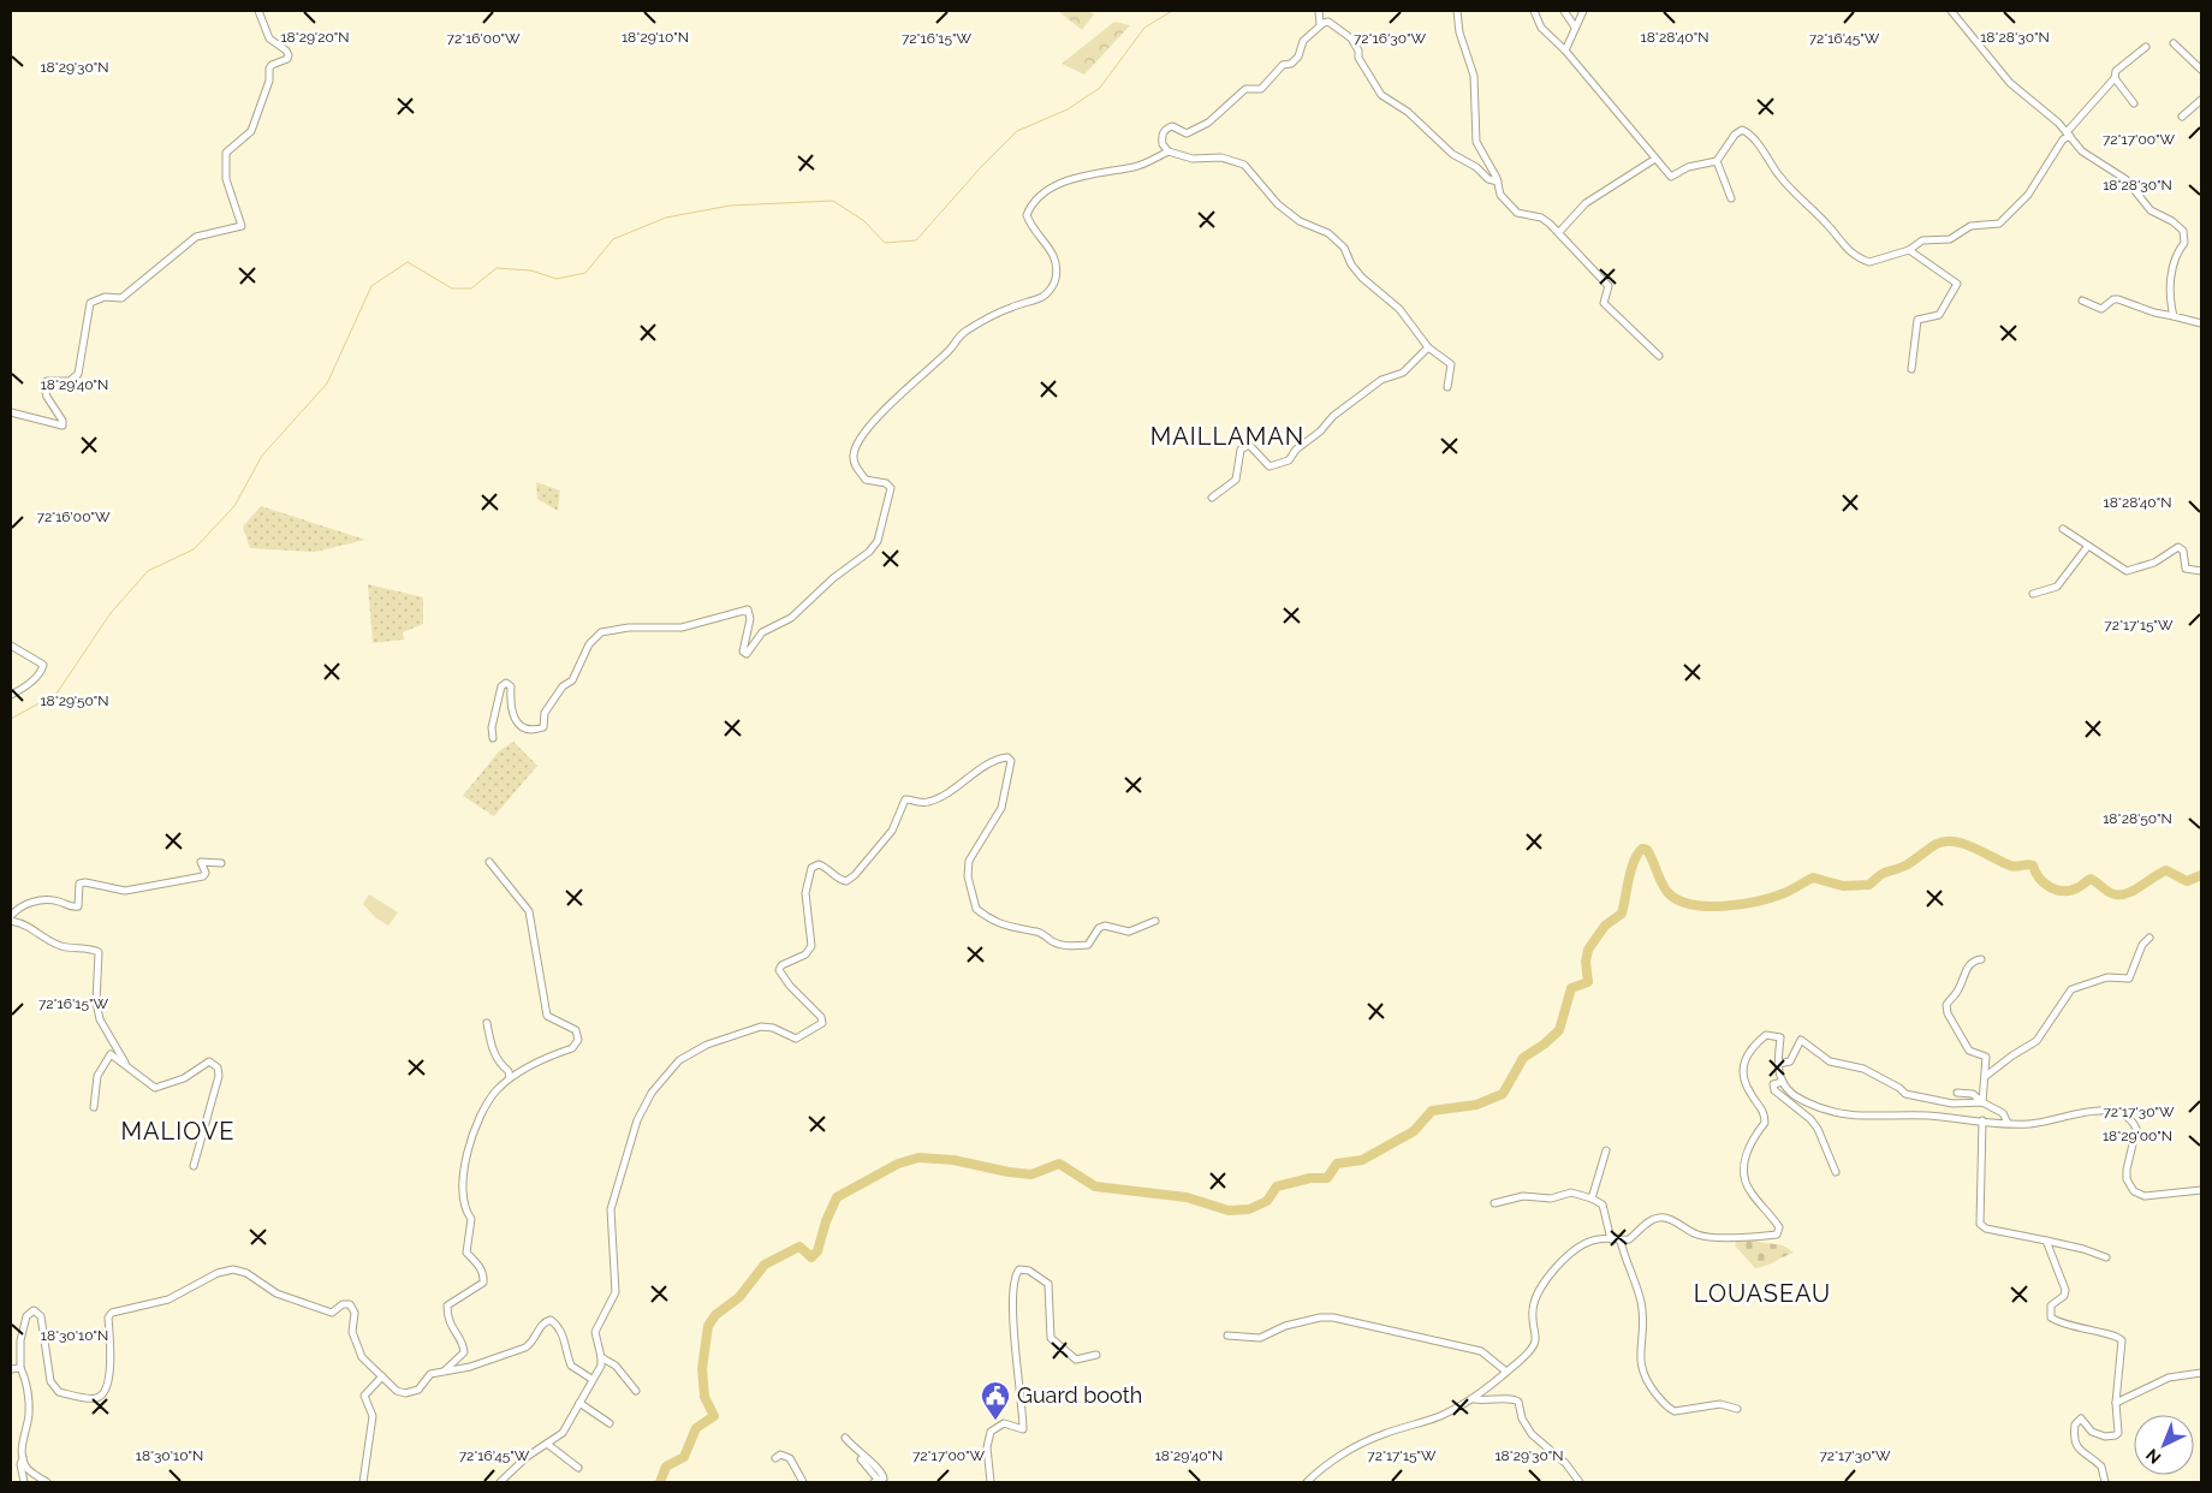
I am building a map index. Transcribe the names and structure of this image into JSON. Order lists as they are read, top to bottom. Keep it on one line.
{"districts":["MAILLAMAN","MALIOVE","LOUASEAU"],"places":{"public building":["Guard booth"]},"north":"bottom left","coordinates":["18°29'20\"N","18°29'10\"N","18°28'40\"N","18°28'30\"N","72°16'15\"W","72°16'00\"W","72°16'30\"W","72°16'45\"W","18°29'30\"N","72°17'00\"W","18°29'40\"N","72°17'15\"W","18°29'50\"N","18°28'50\"N","72°17'30\"W","18°29'00\"N","18°30'10\"N"]}
